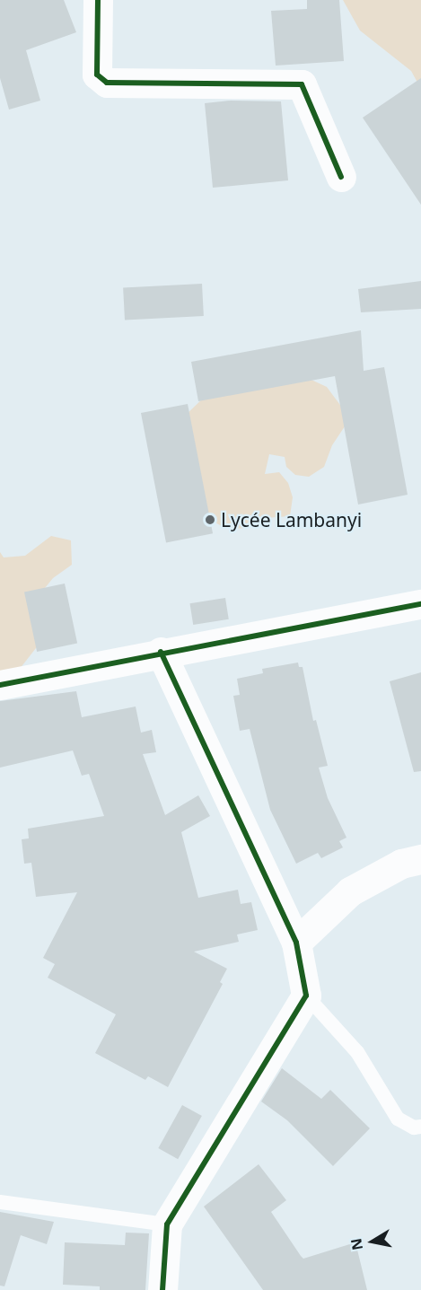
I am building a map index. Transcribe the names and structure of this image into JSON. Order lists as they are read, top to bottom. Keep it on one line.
{"places":["Lycée Lambanyi"],"north":"left"}
